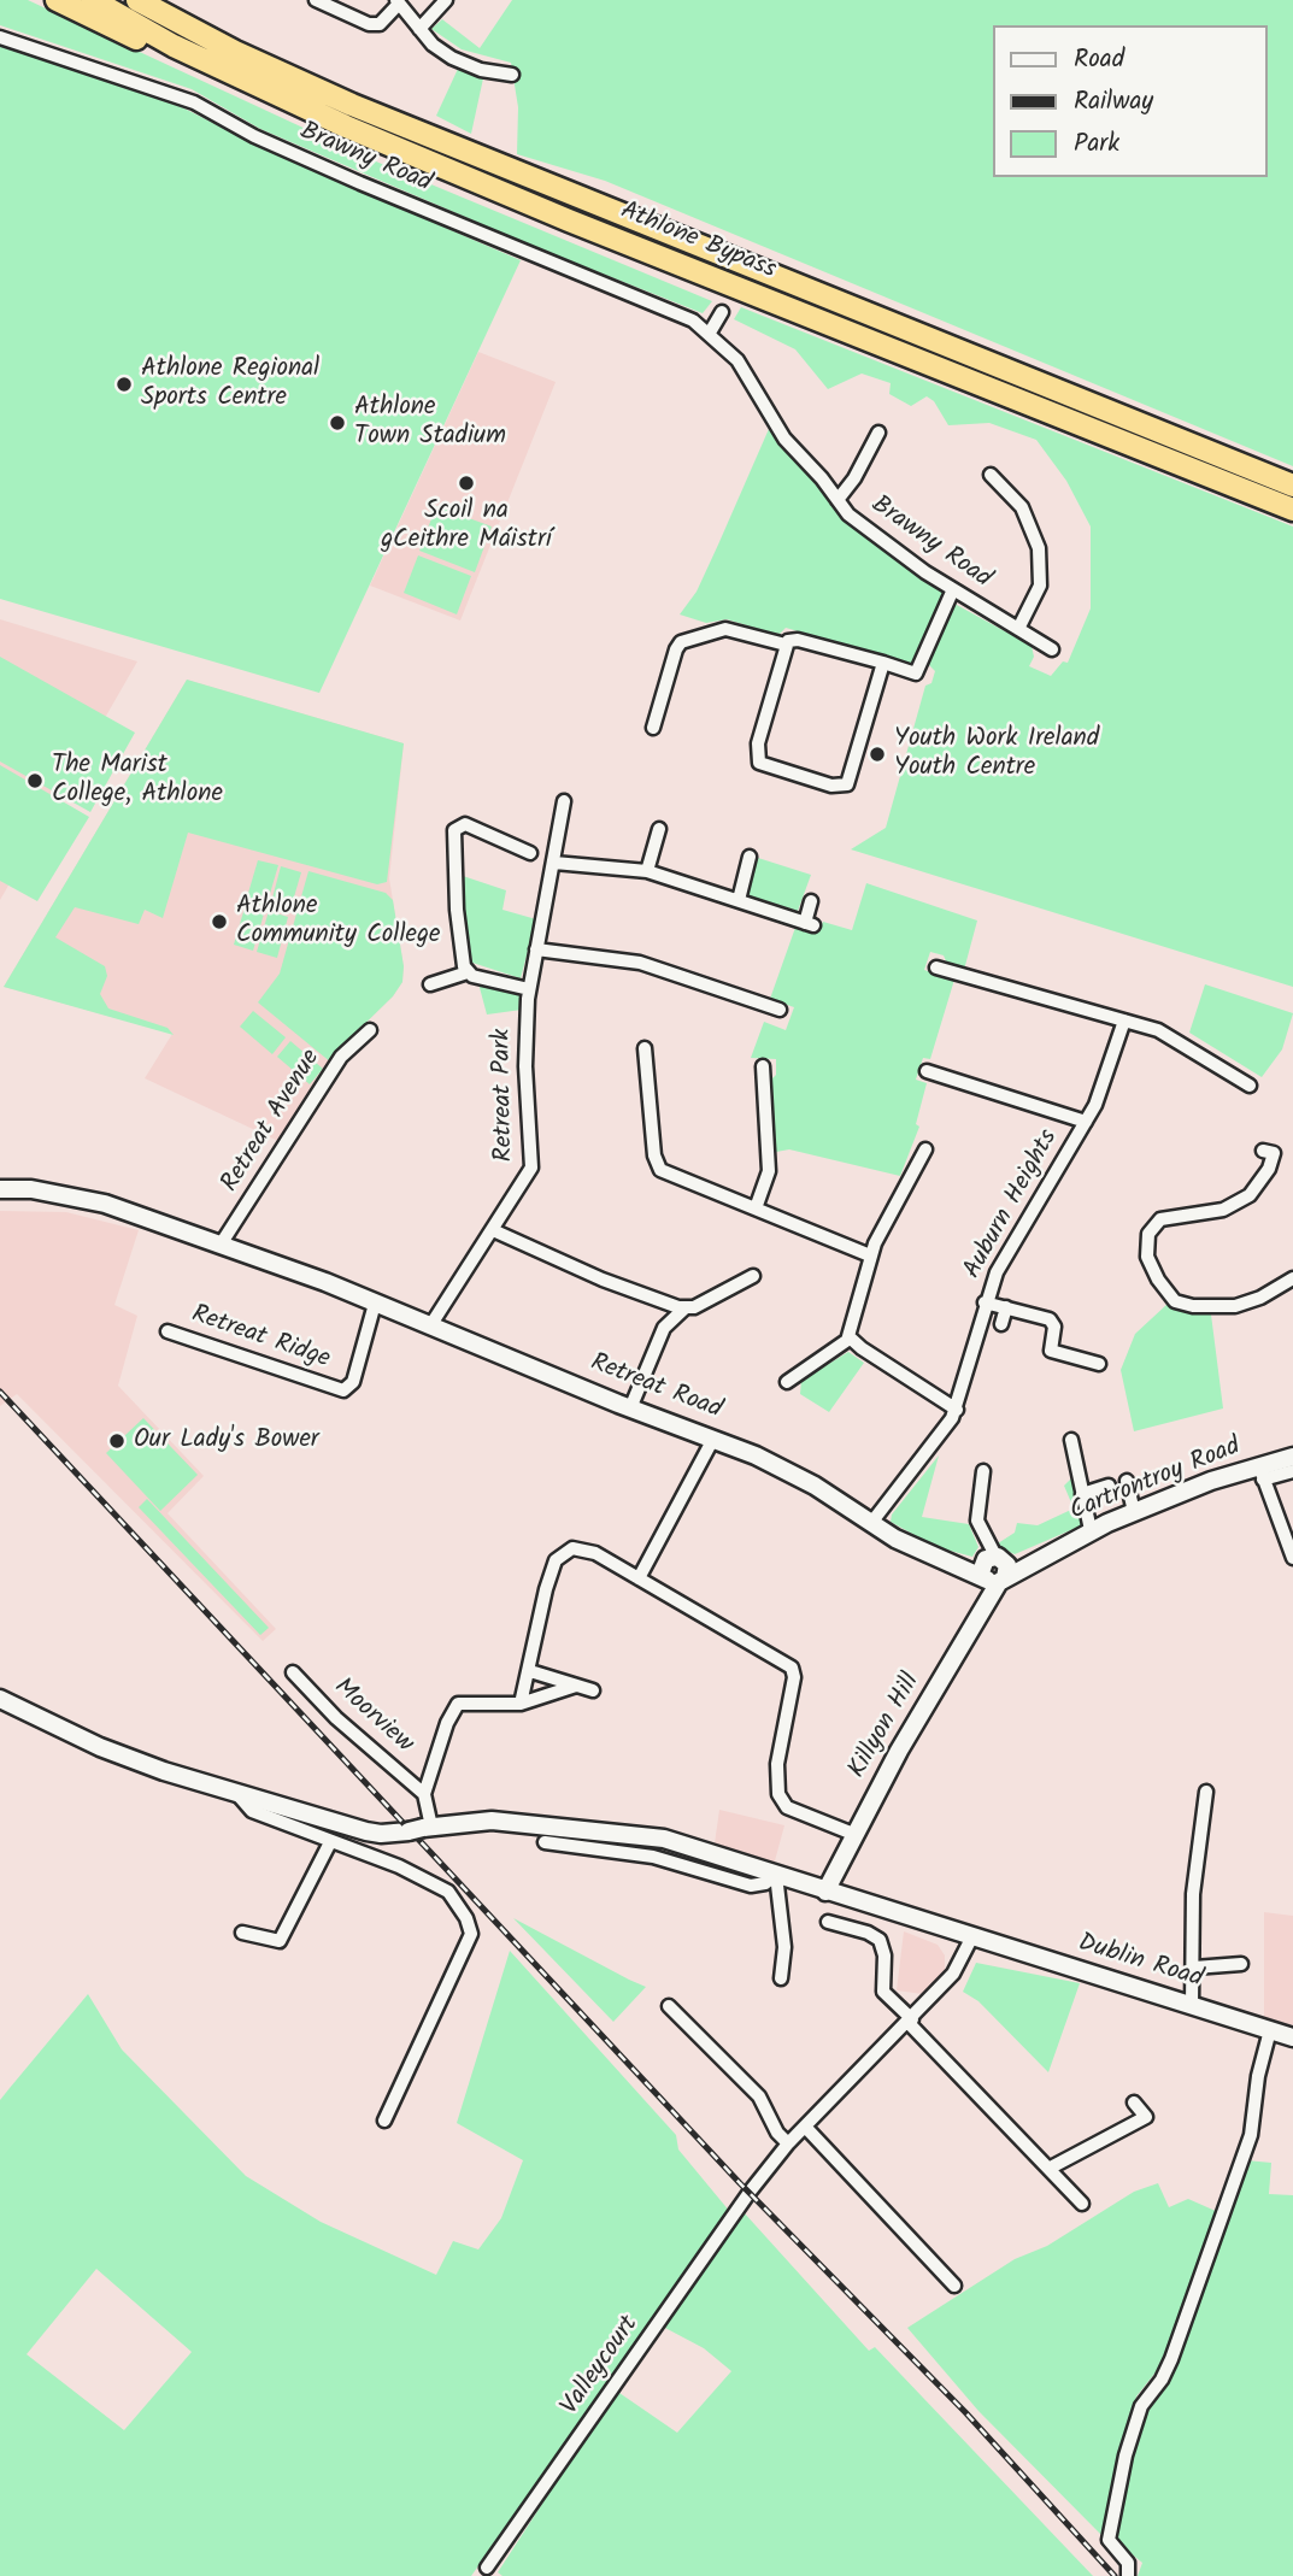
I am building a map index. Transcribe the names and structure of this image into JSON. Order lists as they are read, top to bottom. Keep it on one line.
{"streets":{"highway":["Athlone Bypass"],"street":["Brawny Road","Retreat Park","Retreat Avenue","Auburn Heights","Retreat Ridge","Retreat Road","Cartrontroy Road","Moorview","Killyon Hill","Dublin Road","Valleycourt"]},"crossings":[["Retreat Park","Retreat Road"],["Retreat Avenue","Retreat Road"],["Auburn Heights","Retreat Road"],["Retreat Ridge","Retreat Road"],["Retreat Road","Cartrontroy Road"],["Retreat Road","Killyon Hill"],["Cartrontroy Road","Killyon Hill"],["Killyon Hill","Dublin Road"]],"places":["Athlone Regional Sports Centre","Athlone Town Stadium","Scoil na gCeithre Máistrí","Youth Work Ireland Youth Centre","The Marist College, Athlone","Athlone Community College","Our Lady's Bower"],"legend":["Road","Railway","Park"]}
